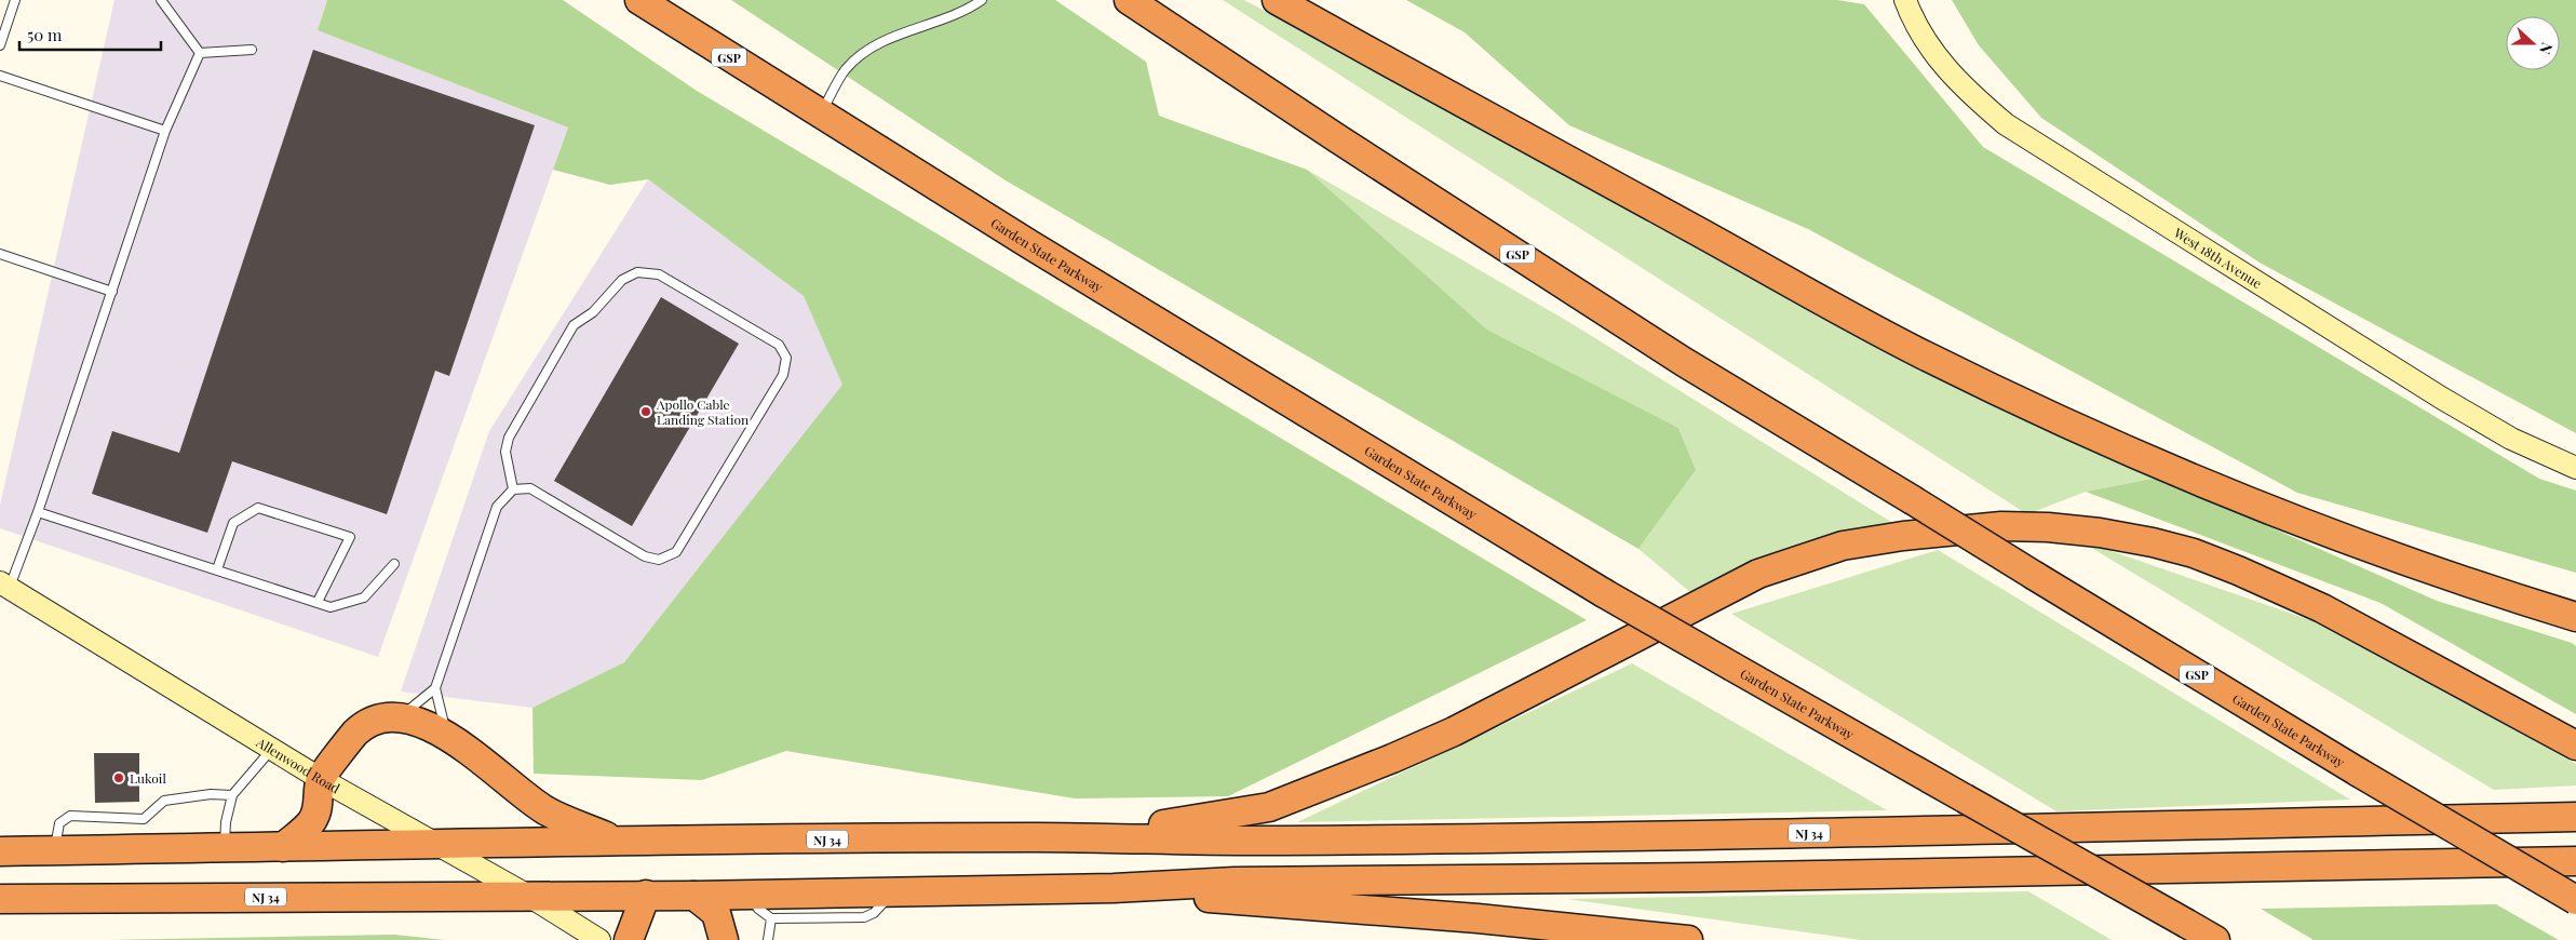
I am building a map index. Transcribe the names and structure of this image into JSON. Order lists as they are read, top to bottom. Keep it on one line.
{"streets":{"highway":["GSP","Garden State Parkway","NJ 34"],"street":["West 18th Avenue","Allenwood Road"]},"crossings":[["Allenwood Road","NJ 34"]],"places":["Apollo Cable Landing Station","Lukoil"],"scale_bar":"50 m","north":"right"}
